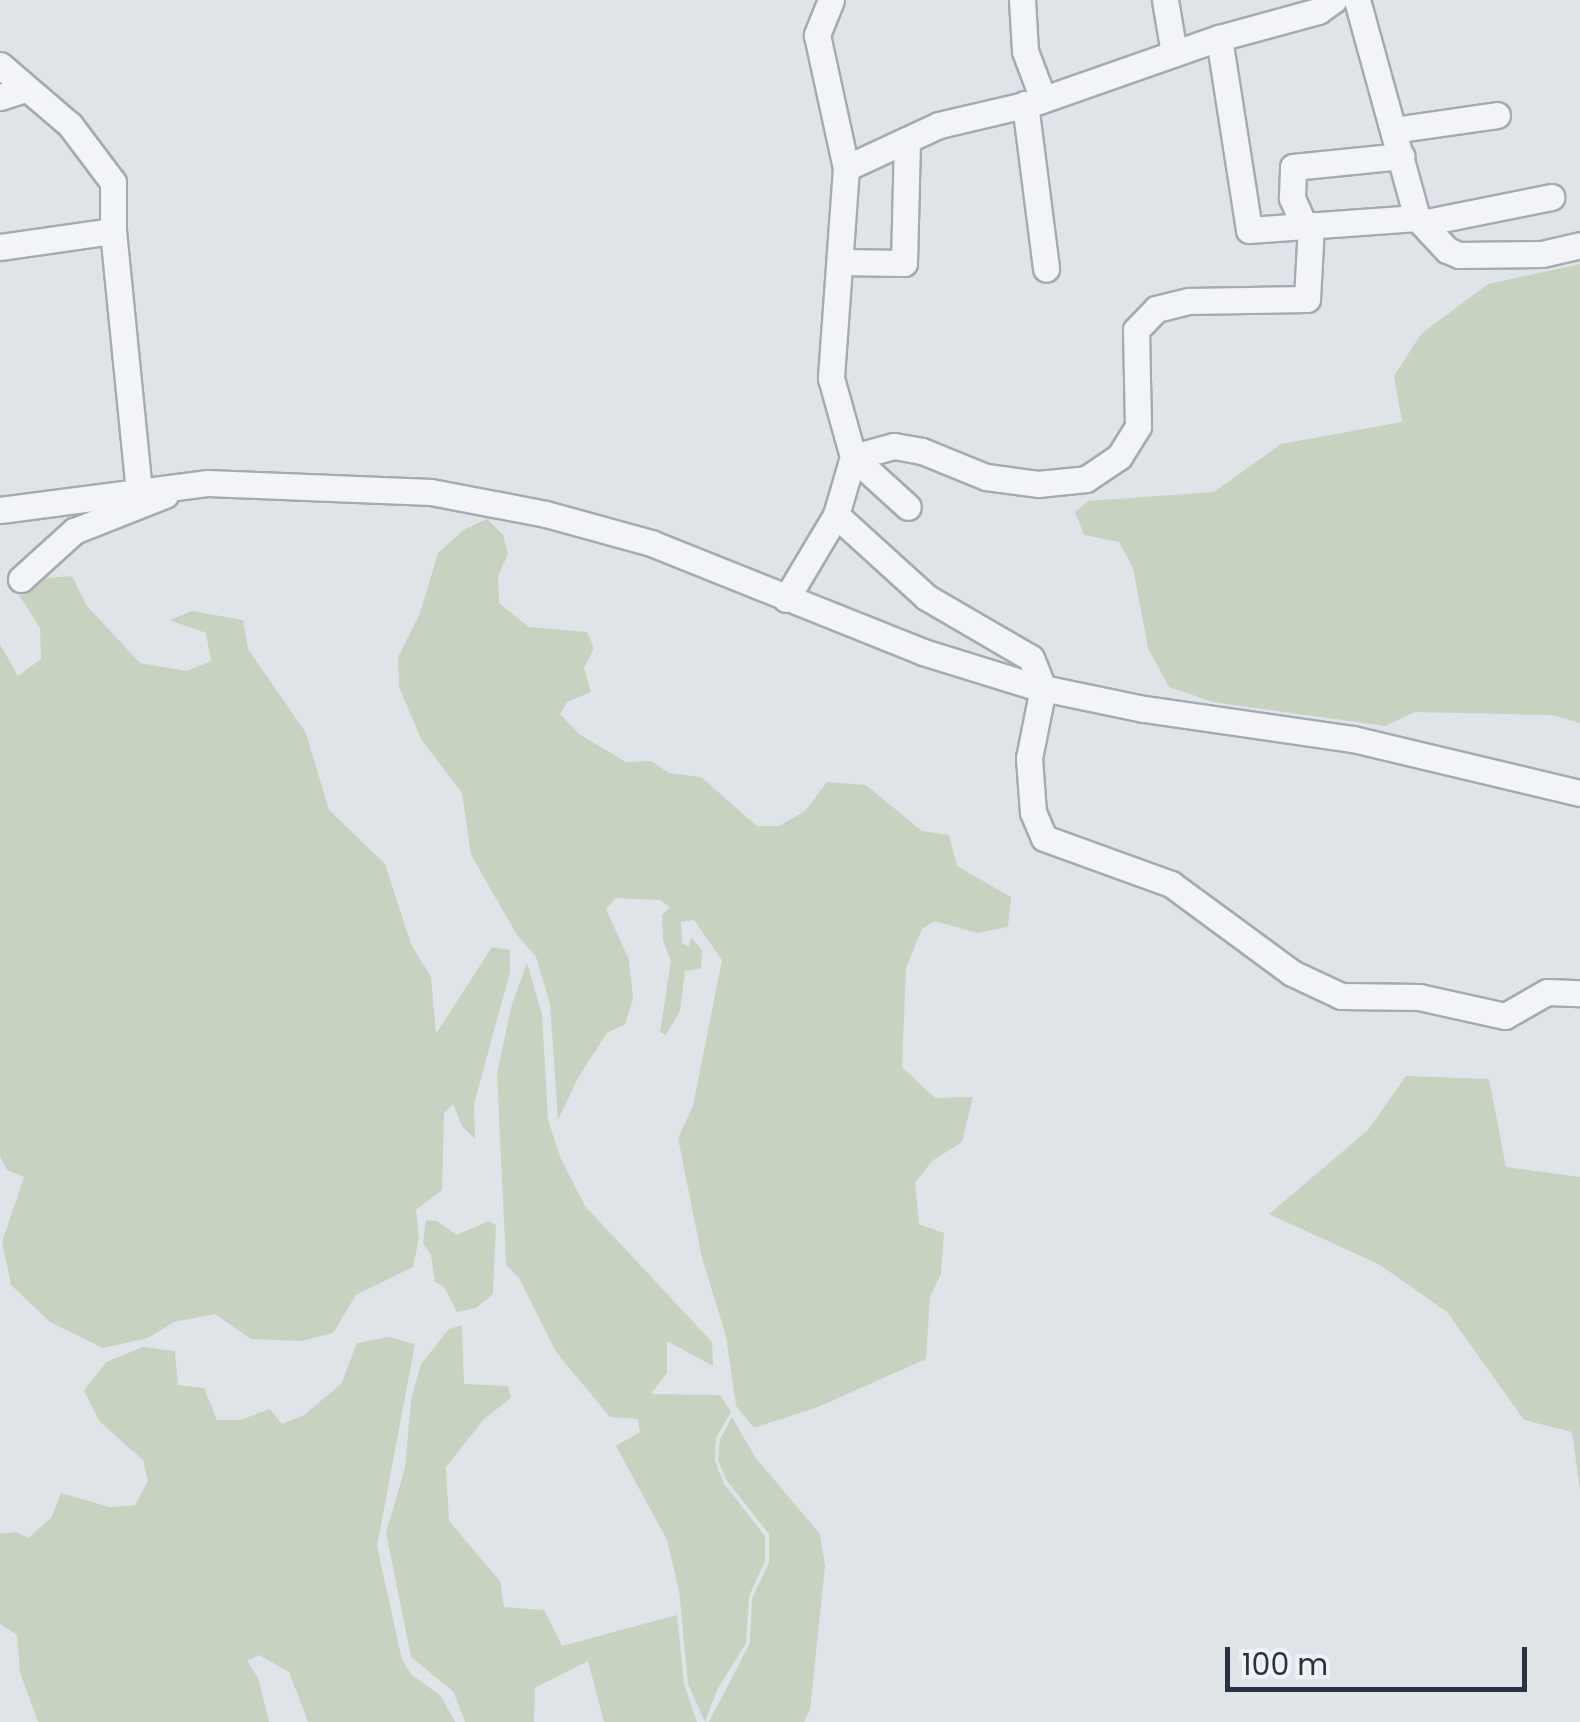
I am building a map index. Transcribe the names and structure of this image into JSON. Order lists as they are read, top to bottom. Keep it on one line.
{"scale_bar":"100 m"}
